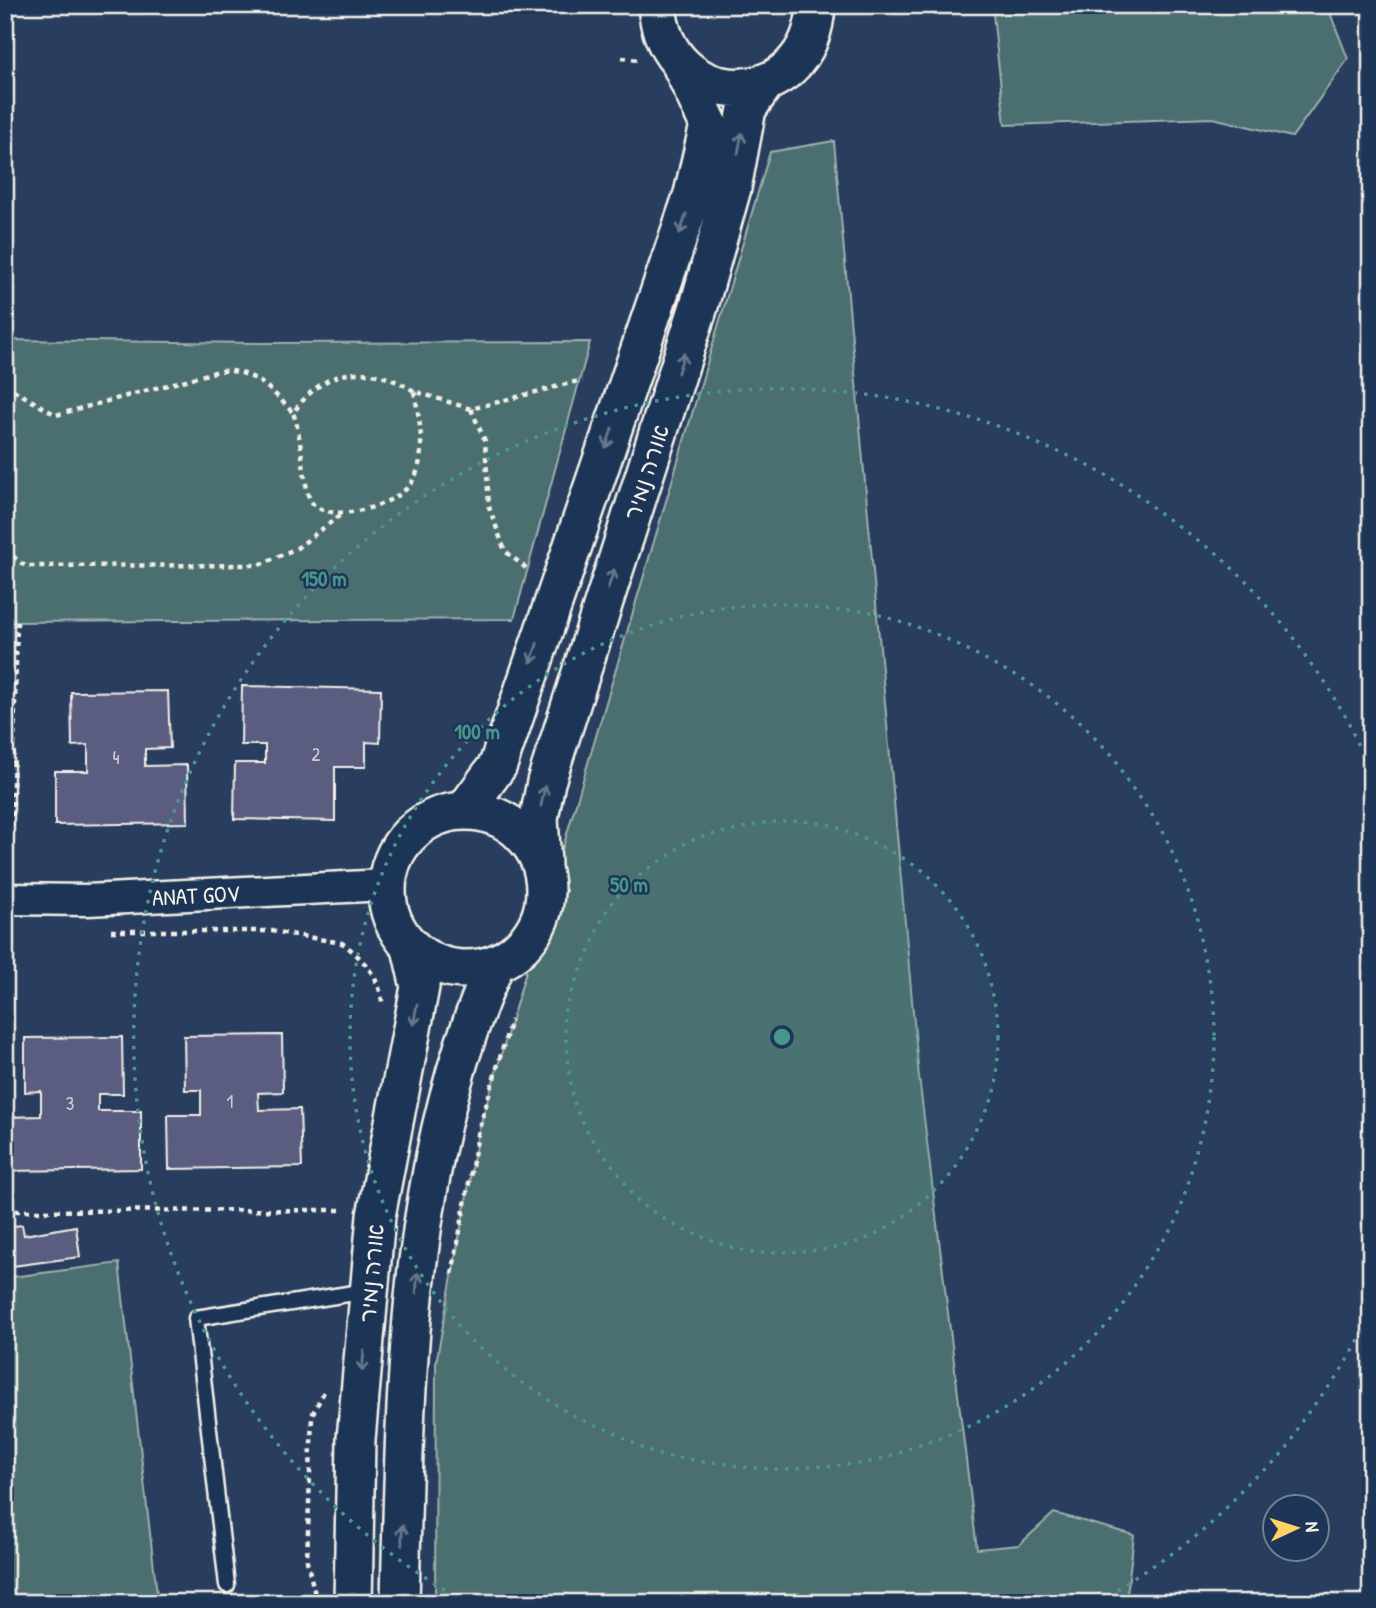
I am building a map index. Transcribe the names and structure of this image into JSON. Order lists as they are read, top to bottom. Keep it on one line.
{"streets":{"street":["אורה נמיר","ANAT GOV"]},"crossings":[["אורה נמיר","ANAT GOV"]],"house_numbers":["2","4","1","3"],"north":"right","rings":["150 m","100 m","50 m"]}
